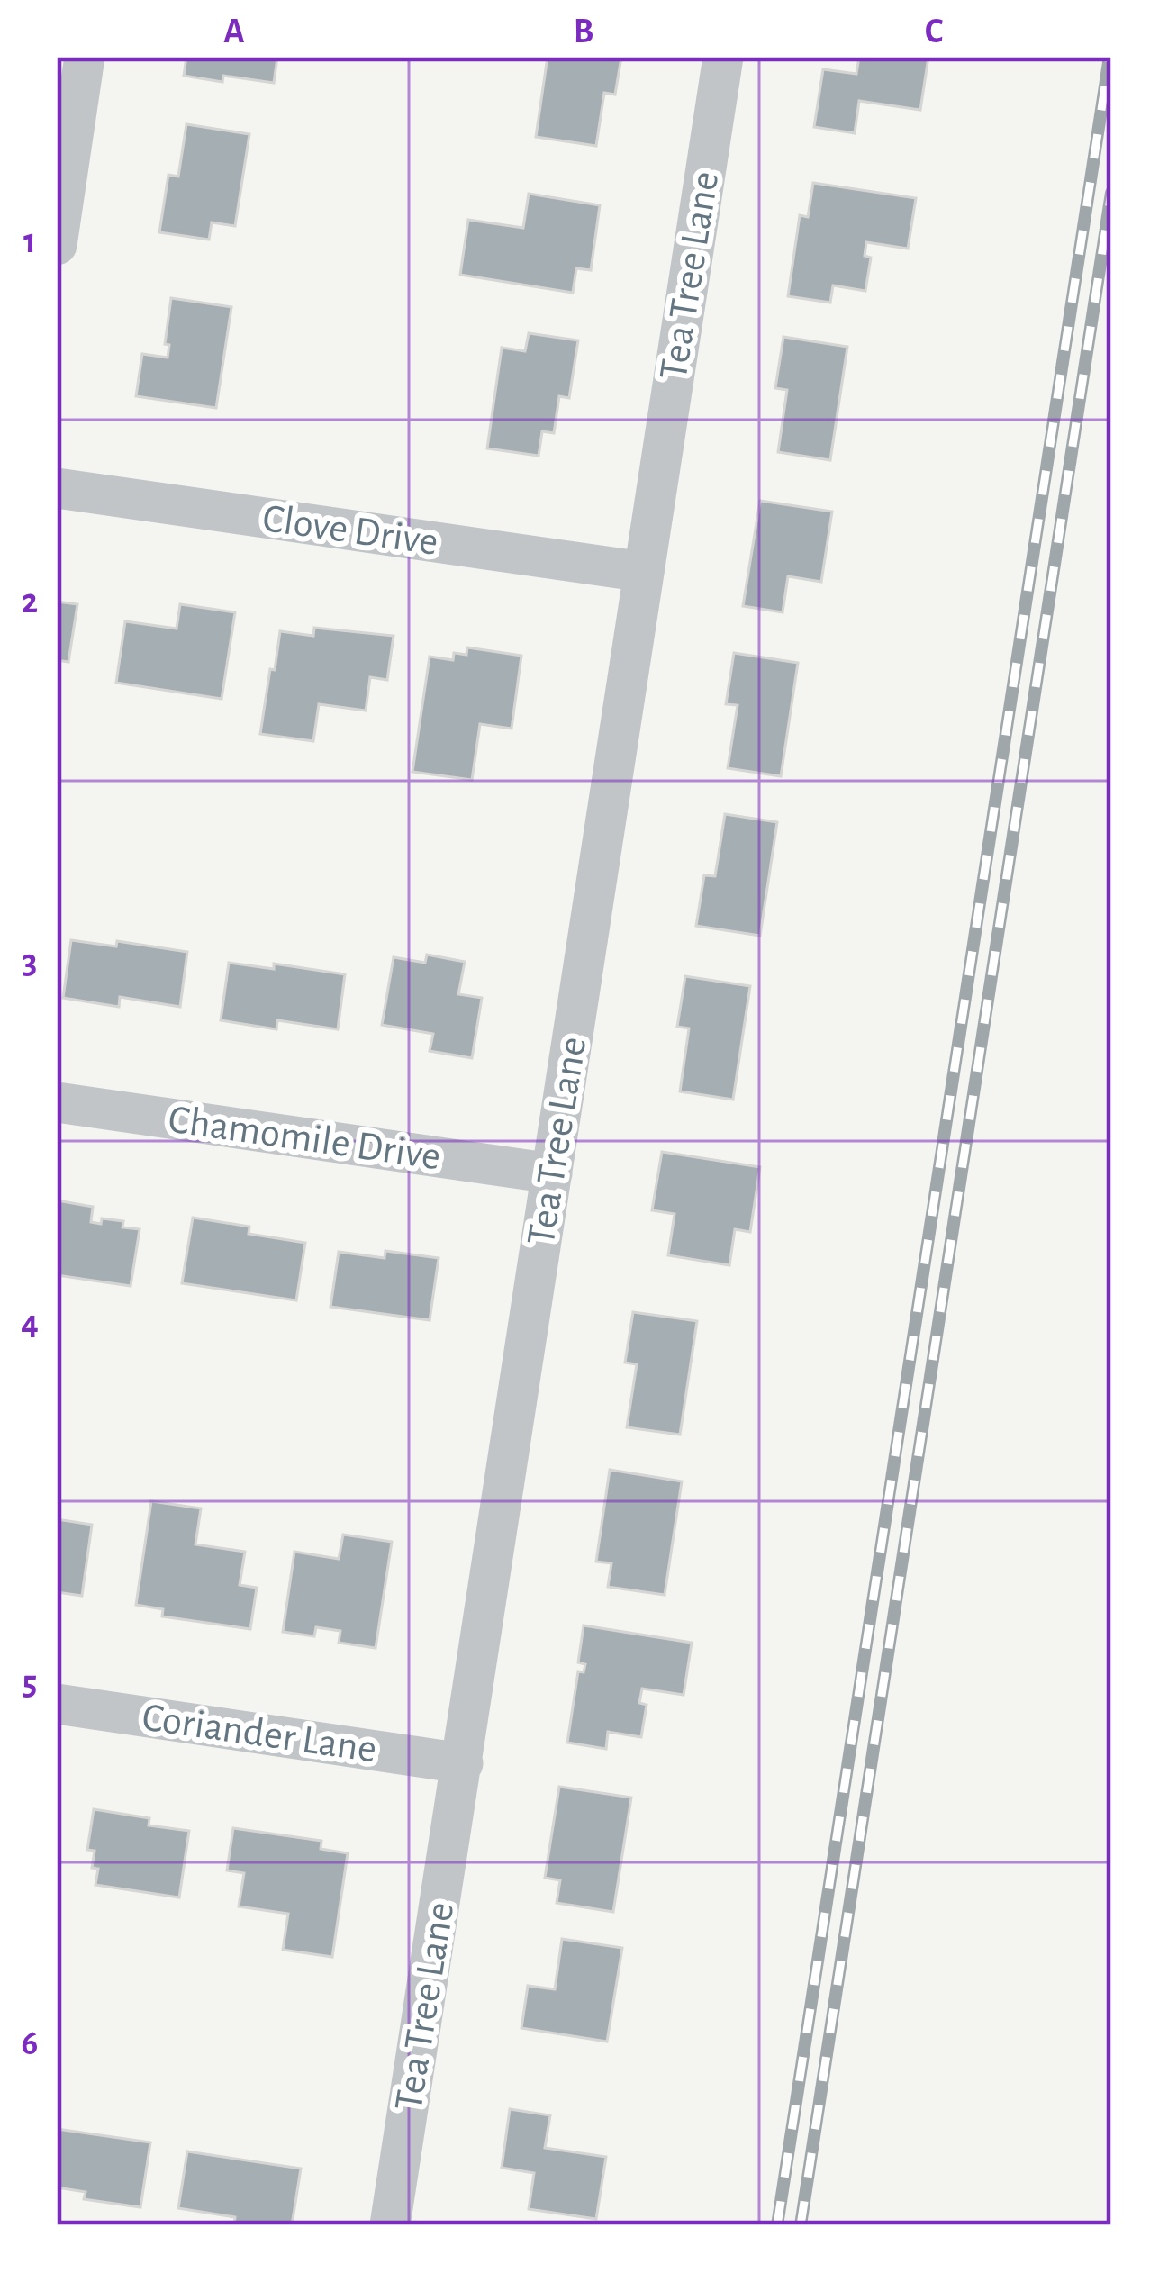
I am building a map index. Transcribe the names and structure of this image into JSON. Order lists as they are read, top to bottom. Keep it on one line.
{"streets":{"street":["Tea Tree Lane","Clove Drive","Chamomile Drive","Coriander Lane"]},"crossings":[["Tea Tree Lane","Clove Drive"],["Tea Tree Lane","Chamomile Drive"],["Tea Tree Lane","Coriander Lane"]],"grid":{"columns":["A","B","C"],"rows":["1","2","3","4","5","6"]}}
